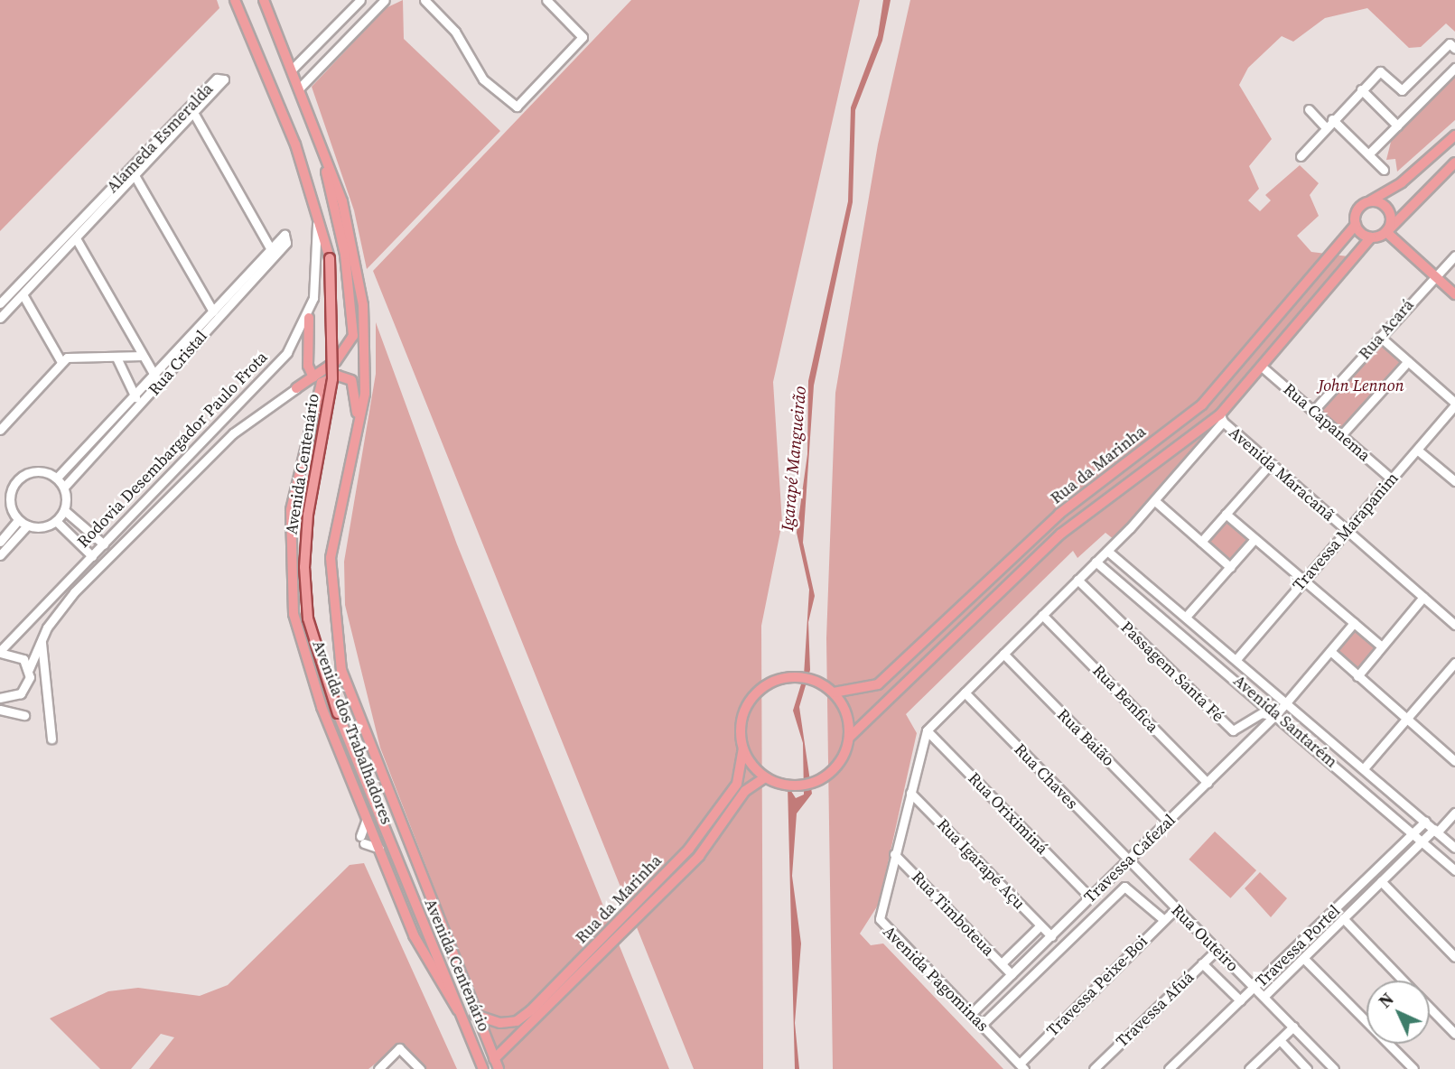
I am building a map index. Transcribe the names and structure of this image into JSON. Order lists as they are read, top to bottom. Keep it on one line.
{"streets":{"main road":["Rodovia Desembargador Paulo Frota","Avenida Centenário","Rua da Marinha","Avenida dos Trabalhadores"],"street":["Alameda Esmeralda","Rua Acará","Rua Cristal","Rua Capanema","Avenida Maracanã","Travessa Marapanim","Passagem Santa Fé","Rua Benfica","Avenida Santarém","Rua Baião","Rua Chaves","Rua Oriximiná","Travessa Cafezal","Rua Igarapé Açu","Rua Timboteua","Rua Outeiro","Travessa Portel","Avenida Pagominas","Travessa Peixe-Boi","Travessa Afuá"]},"crossings":[["Rua Acará","Rua Capanema"],["Rua Capanema","Rua da Marinha"],["Rua Capanema","Travessa Marapanim"],["Rodovia Desembargador Paulo Frota","Avenida Centenário"],["Avenida Centenário","Rua da Marinha"],["Avenida Centenário","Avenida dos Trabalhadores"],["Rua da Marinha","Avenida Maracanã"],["Rua da Marinha","Passagem Santa Fé"],["Rua da Marinha","Rua Benfica"],["Rua da Marinha","Avenida Santarém"],["Rua da Marinha","Rua Baião"],["Rua da Marinha","Rua Chaves"],["Rua da Marinha","Rua Oriximiná"],["Rua da Marinha","Avenida Pagominas"],["Avenida Maracanã","Travessa Marapanim"],["Travessa Marapanim","Avenida Santarém"],["Passagem Santa Fé","Avenida Santarém"],["Passagem Santa Fé","Travessa Cafezal"],["Rua Benfica","Travessa Cafezal"],["Avenida Santarém","Travessa Cafezal"],["Avenida Santarém","Travessa Portel"],["Rua Baião","Travessa Cafezal"],["Rua Chaves","Travessa Cafezal"],["Rua Chaves","Rua Outeiro"],["Rua Oriximiná","Travessa Cafezal"],["Rua Oriximiná","Avenida Pagominas"],["Travessa Cafezal","Rua Igarapé Açu"],["Travessa Cafezal","Rua Timboteua"],["Travessa Cafezal","Rua Outeiro"],["Travessa Cafezal","Avenida Pagominas"],["Travessa Cafezal","Travessa Peixe-Boi"],["Rua Igarapé Açu","Avenida Pagominas"],["Rua Timboteua","Avenida Pagominas"],["Rua Outeiro","Travessa Portel"],["Rua Outeiro","Travessa Peixe-Boi"],["Rua Outeiro","Travessa Afuá"],["Avenida Pagominas","Travessa Peixe-Boi"]],"water":["Igarapé Mangueirão"],"parks":["John Lennon"],"north":"top left"}
